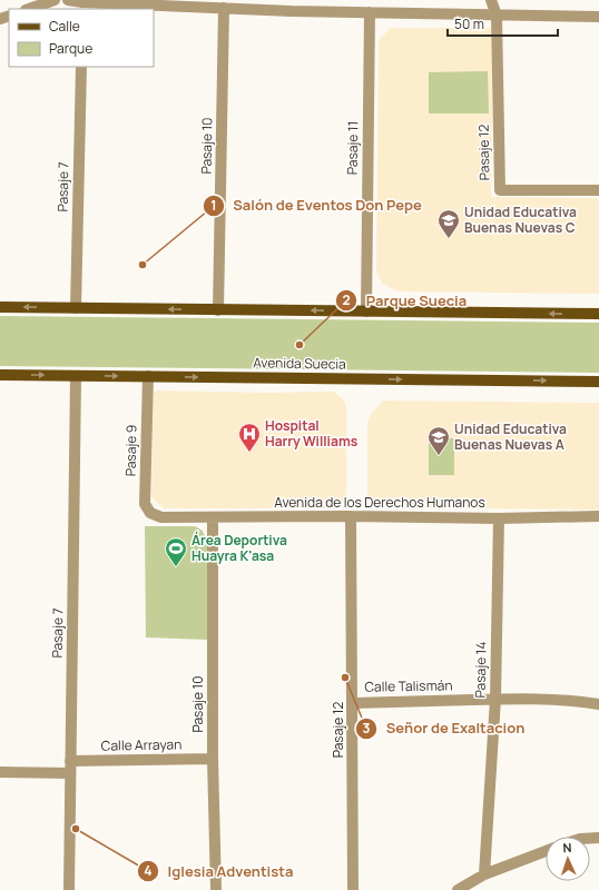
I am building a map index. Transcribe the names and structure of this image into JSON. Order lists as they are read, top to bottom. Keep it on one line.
{"streets":{"main road":["Avenida Suecia"],"street":["Pasaje 10","Pasaje 11","Pasaje 12","Pasaje 7","Pasaje 9","Avenida de los Derechos Humanos","Pasaje 14","Calle Talismán","Calle Arrayan"]},"crossings":[["Pasaje 10","Avenida de los Derechos Humanos"],["Pasaje 10","Calle Arrayan"],["Pasaje 12","Avenida de los Derechos Humanos"],["Pasaje 12","Calle Talismán"],["Pasaje 7","Avenida Suecia"],["Pasaje 7","Calle Arrayan"],["Avenida Suecia","Pasaje 9"],["Pasaje 9","Avenida de los Derechos Humanos"],["Avenida de los Derechos Humanos","Pasaje 14"],["Pasaje 14","Calle Talismán"]],"places":{"school or university":["Unidad Educativa Buenas Nuevas C","Unidad Educativa Buenas Nuevas A"],"other":["Salón de Eventos Don Pepe","Parque Suecia","Señor de Exaltacion","Iglesia Adventista"],"hospital":["Hospital Harry Williams"],"sports":["Área Deportiva Huayra K'asa"]},"legend":["Calle","Parque"],"scale_bar":"50 m","north":"top"}
